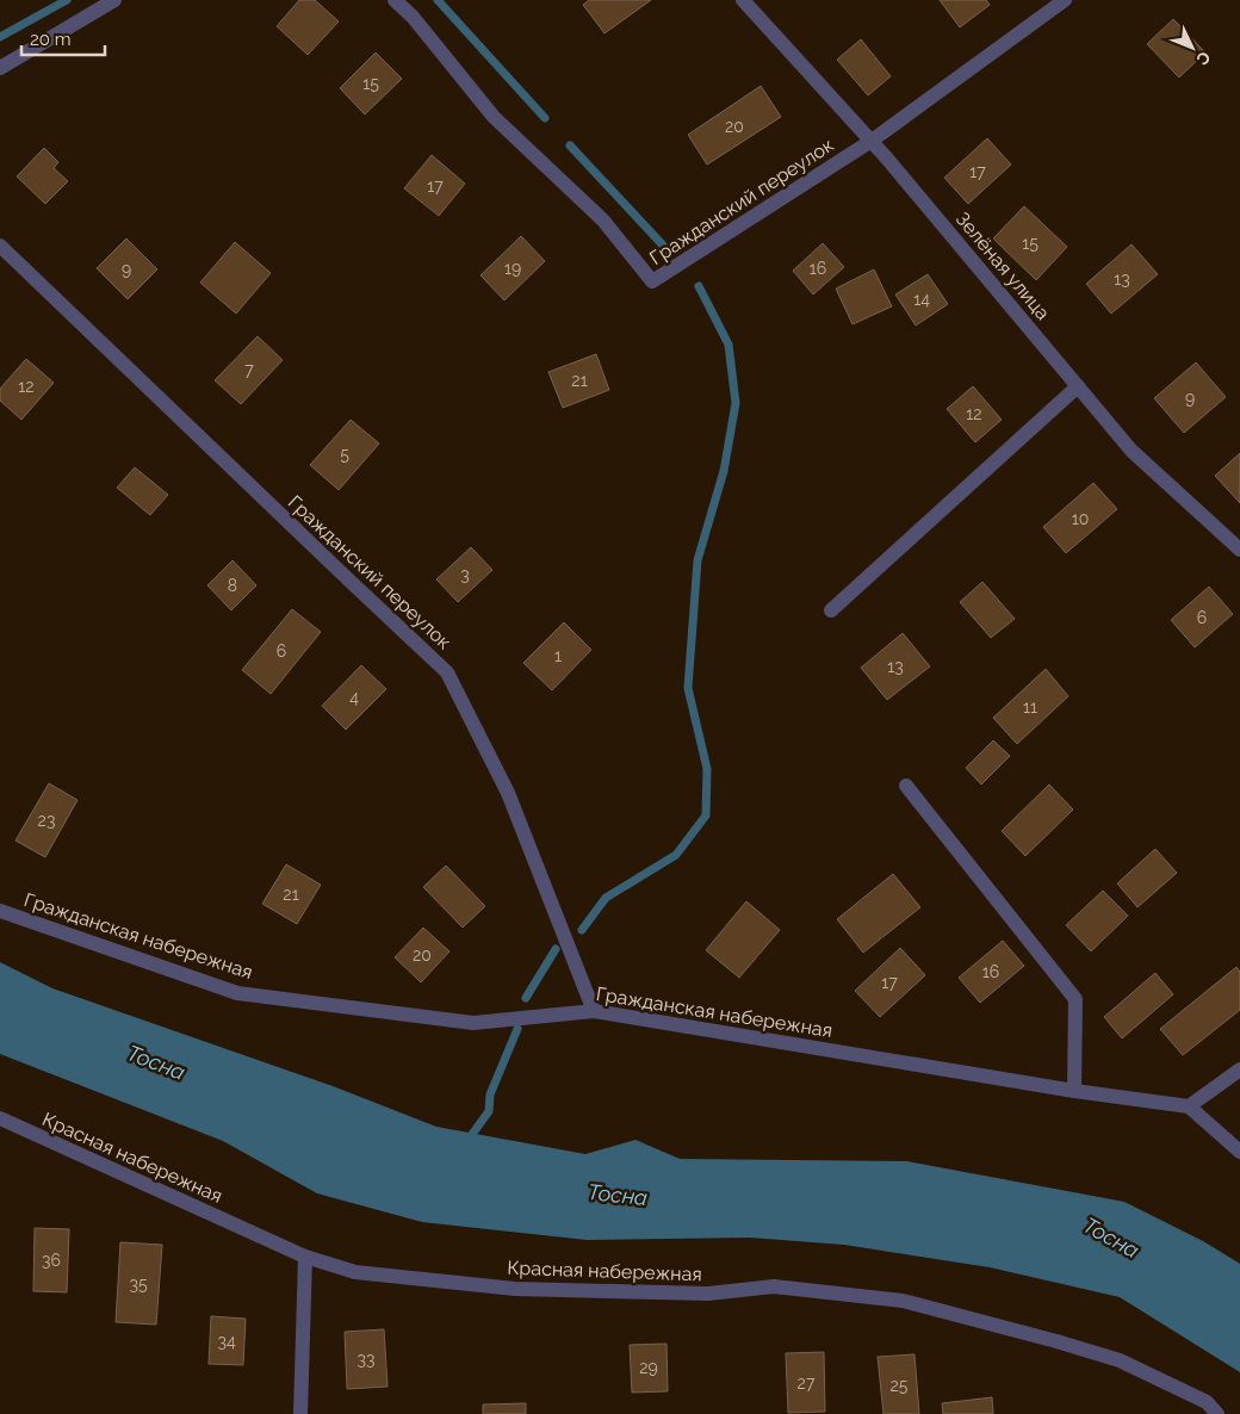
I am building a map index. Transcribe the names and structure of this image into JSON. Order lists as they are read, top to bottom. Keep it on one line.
{"streets":{"street":["Гражданский переулок","Зелёная улица","Гражданская набережная","Красная набережная"]},"crossings":[["Гражданский переулок","Зелёная улица"],["Гражданский переулок","Гражданская набережная"]],"water":["Тосна"],"house_numbers":["15","20","17","17","15","19","16","9","13","14","7","21","12","9","12","5","10","3","8","6","6","1","13","4","11","23","21","20","16","17","36","35","34","33","29","27","25"],"scale_bar":"20 m","north":"bottom right"}
